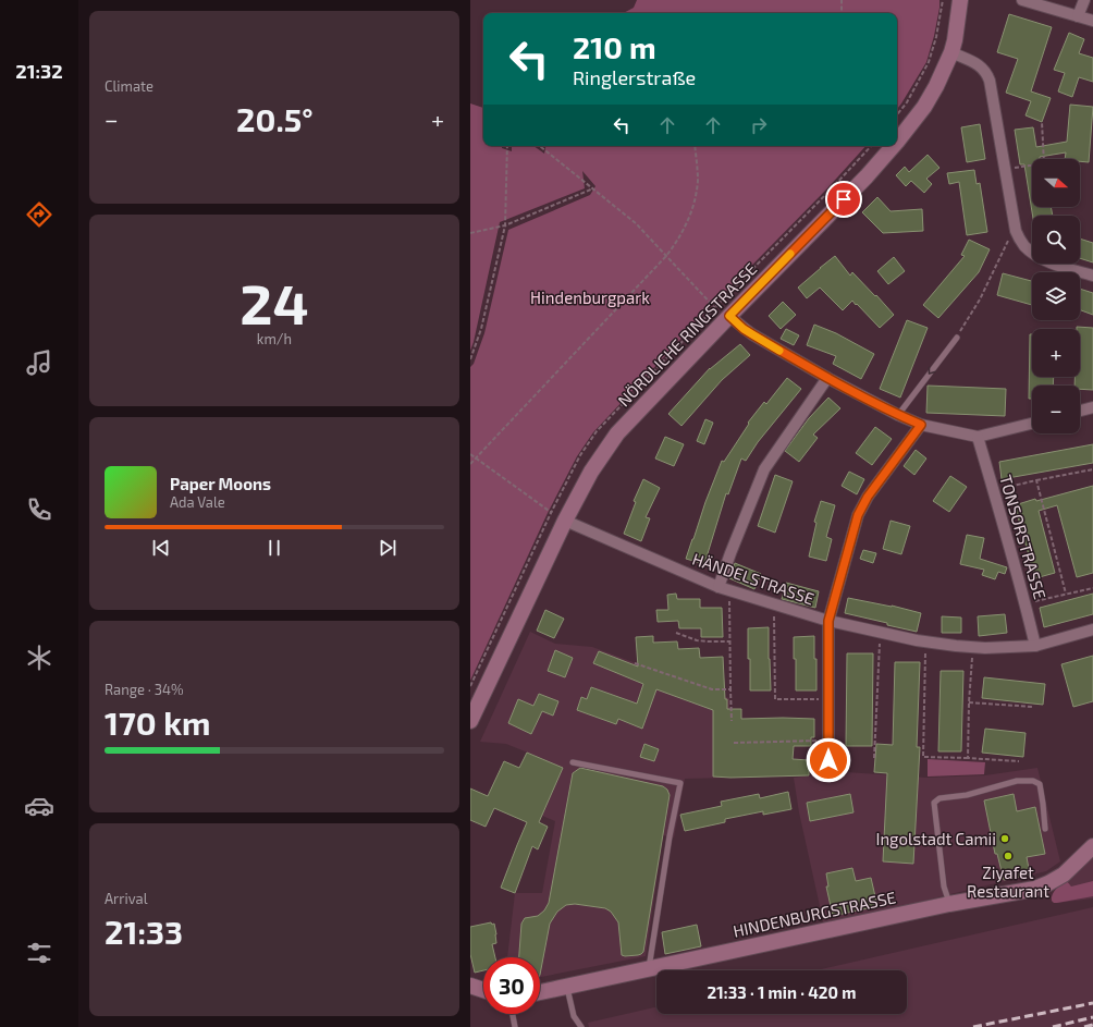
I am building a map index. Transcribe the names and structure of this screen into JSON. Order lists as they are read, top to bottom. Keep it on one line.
{"streets":{"main road":["NÖRDLICHE RINGSTRASSE","HINDENBURGSTRASSE"],"street":["TONSORSTRASSE","HÄNDELSTRASSE"]},"crossings":[["NÖRDLICHE RINGSTRASSE","HÄNDELSTRASSE"],["TONSORSTRASSE","HÄNDELSTRASSE"]],"parks":["Hindenburgpark"],"places":["Ingolstadt Camii","Ziyafet Restaurant"],"north":"right","page":{"tabs":"21:32","tile":["Climate",["24","km/h"],["Range · 34%","170 km"],["Arrival","21:33"]],"turn":["210 m","Ringlerstraße"],"heat":["−","20.5°","+"],"map_buttons":["+","−"],"song":["Paper Moons","Ada Vale"],"limit":"30","trip":"21:33 · 1 min · 420 m"}}
